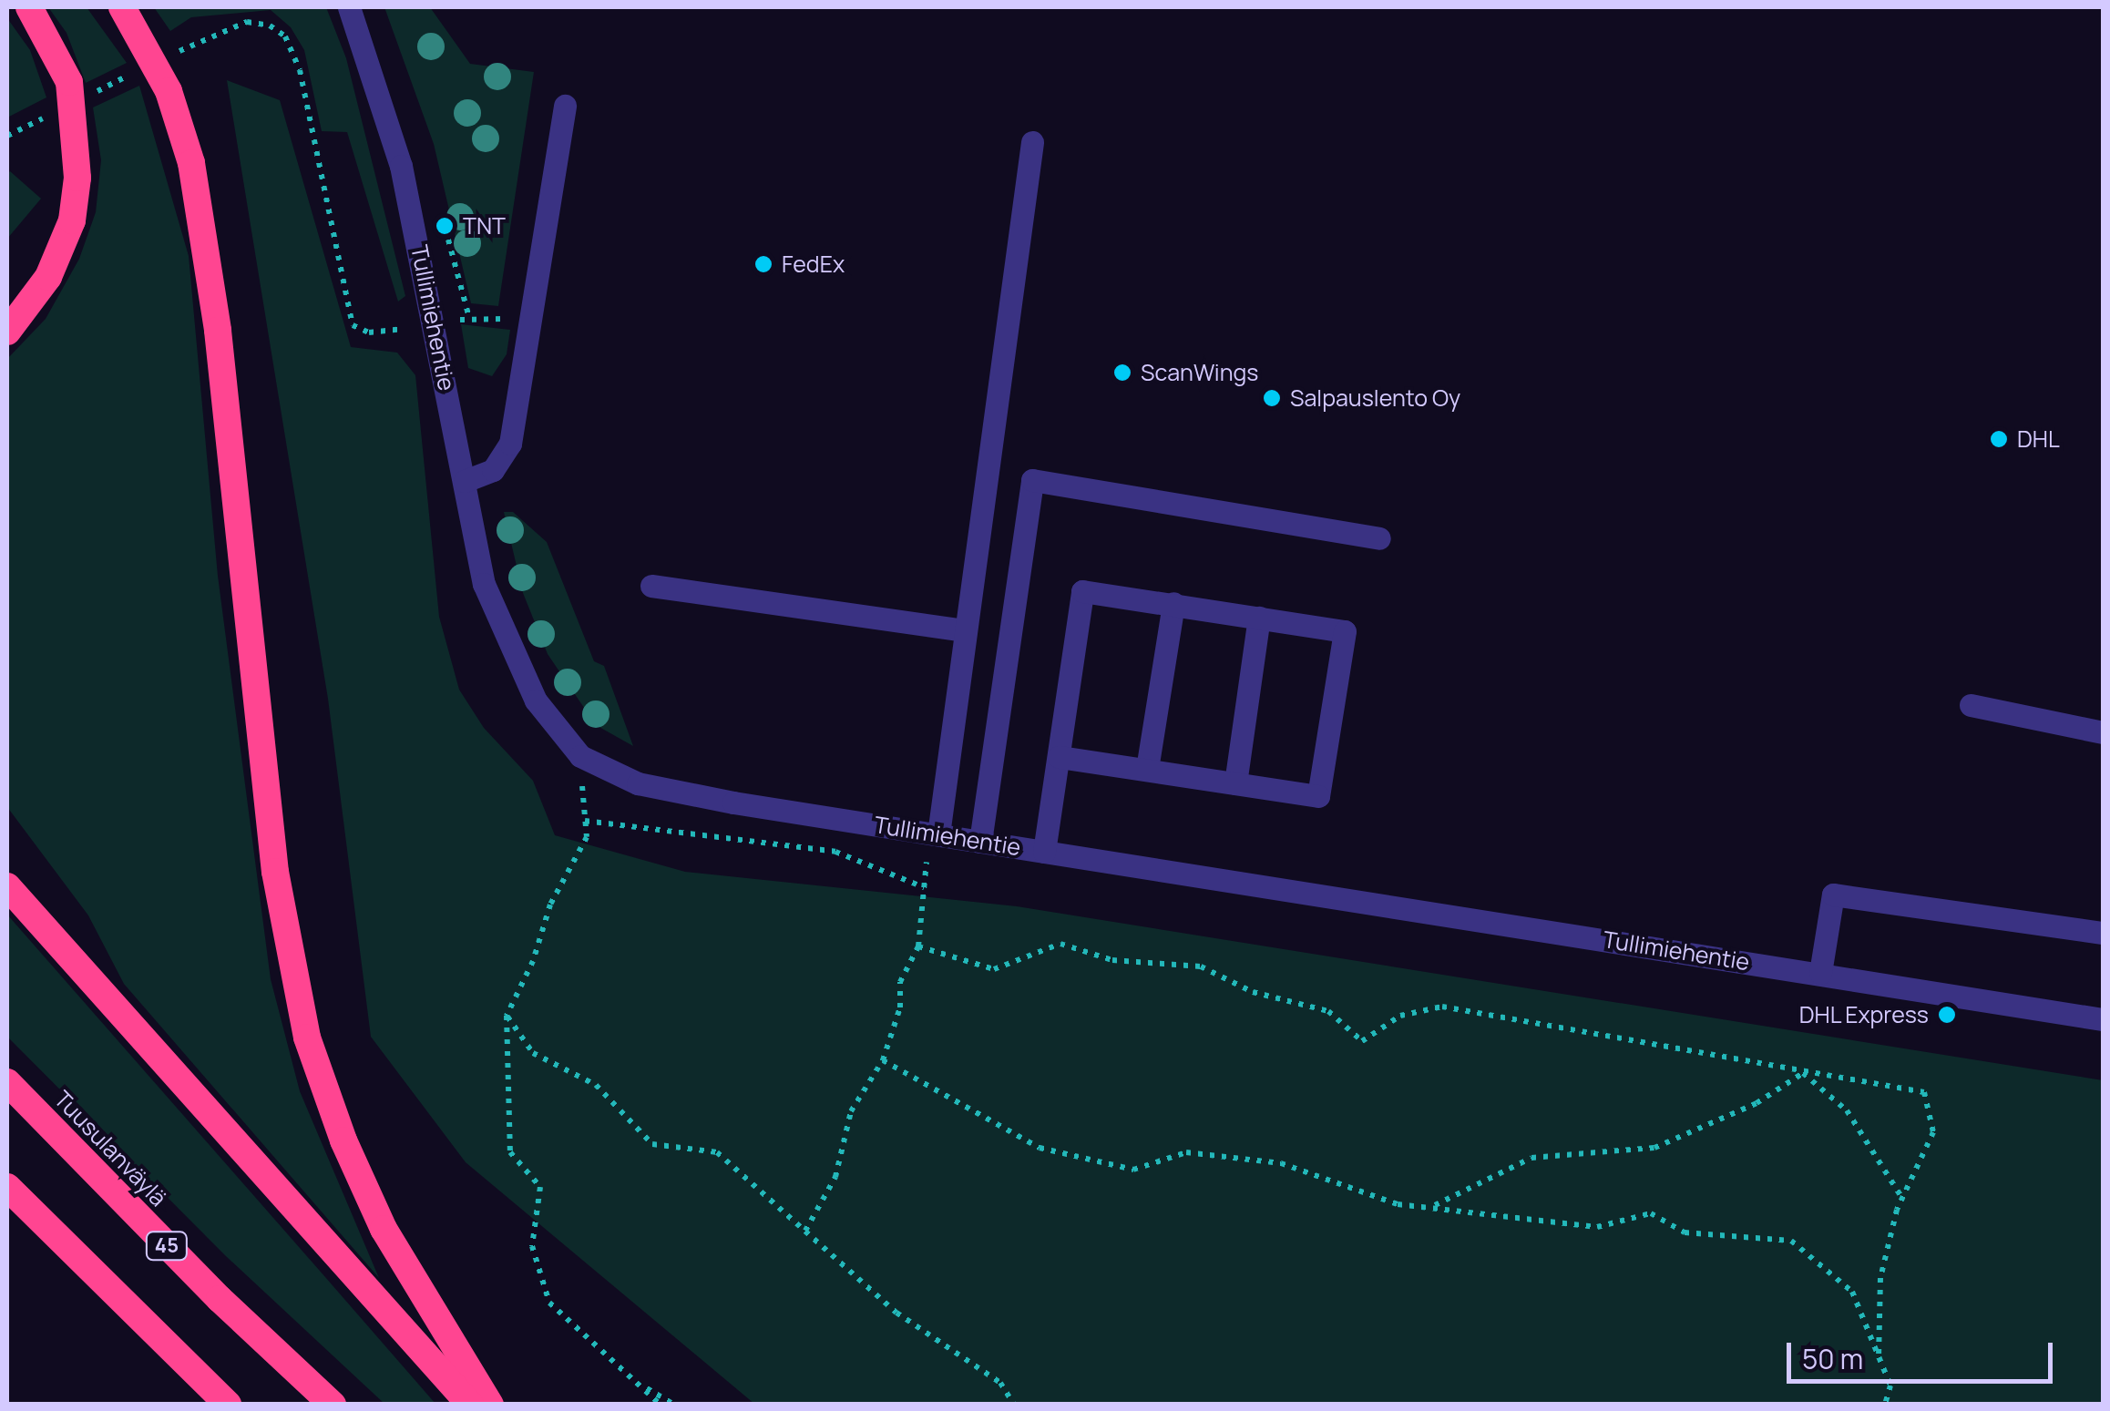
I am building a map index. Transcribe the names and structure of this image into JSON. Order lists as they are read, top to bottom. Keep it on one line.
{"streets":{"highway":["Tuusulanväylä","45"],"street":["Tullimiehentie"]},"places":["TNT","FedEx","ScanWings","Salpauslento Oy","DHL","DHL Express"],"scale_bar":"50 m"}
